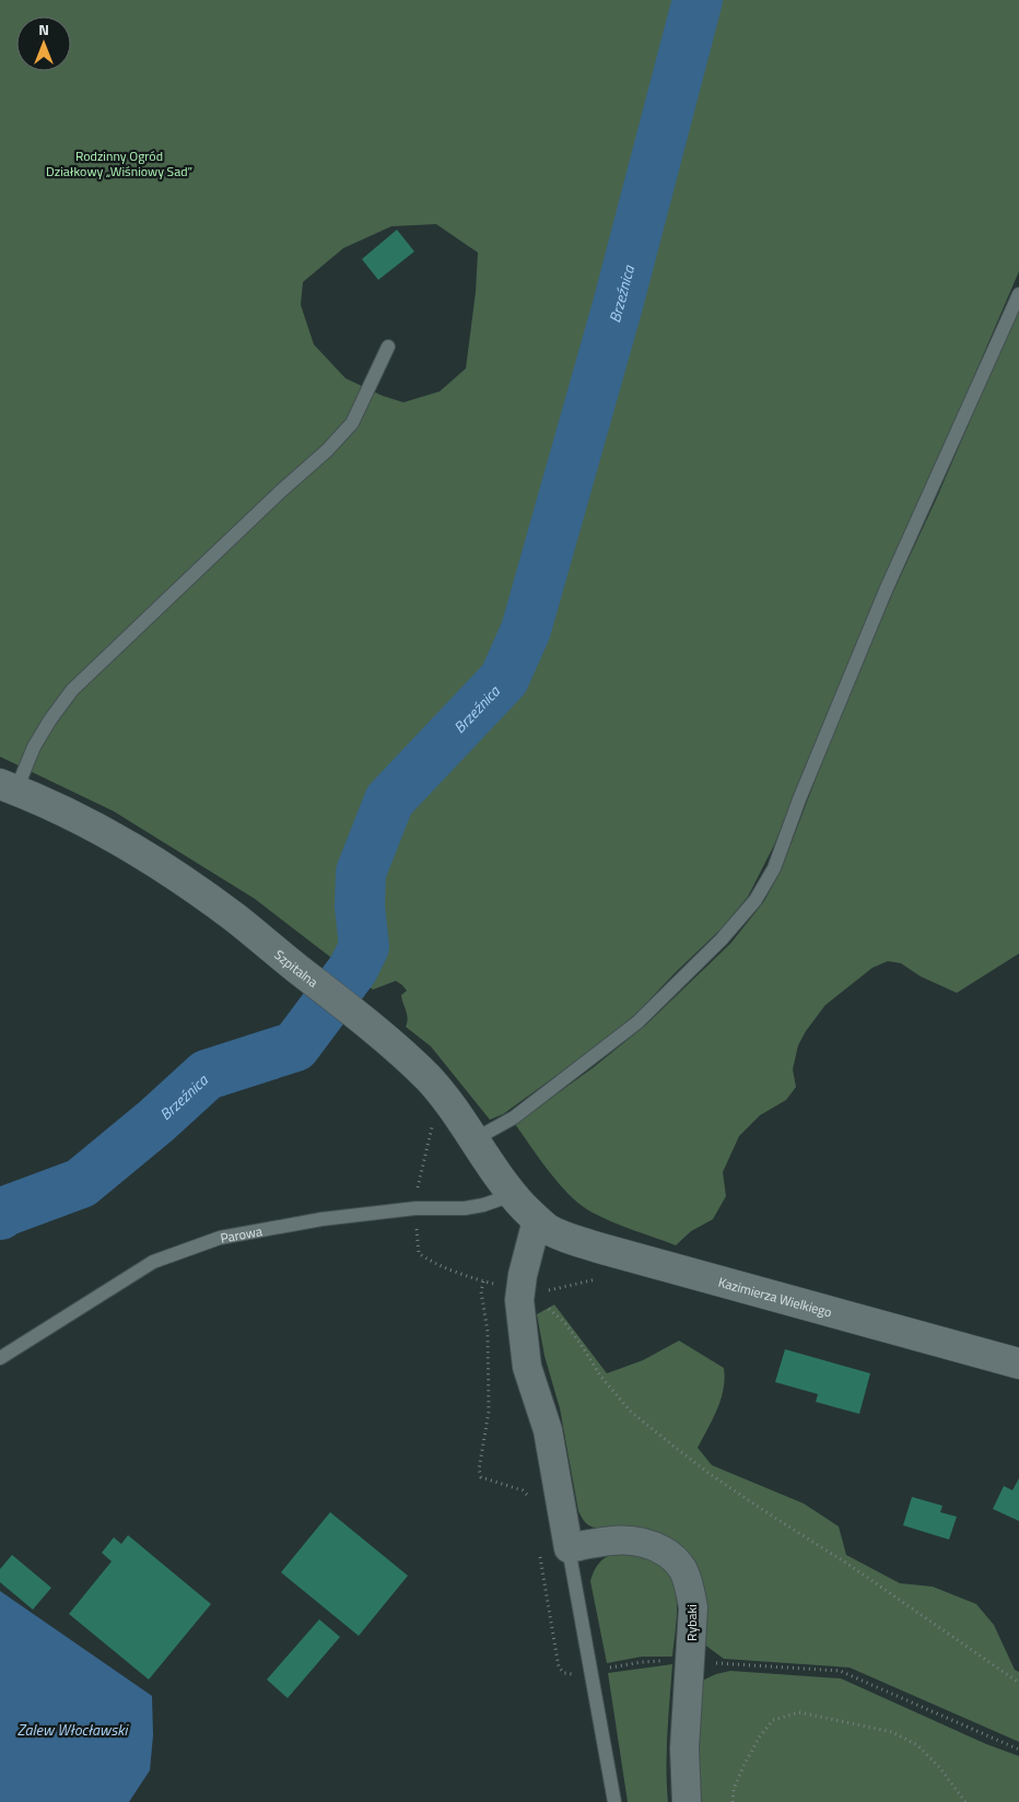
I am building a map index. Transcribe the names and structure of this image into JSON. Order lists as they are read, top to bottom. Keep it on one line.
{"streets":{"street":["Szpitalna","Kazimierza Wielkiego","Rybaki"],"lane":["Parowa"]},"crossings":[["Szpitalna","Parowa"],["Szpitalna","Kazimierza Wielkiego"]],"water":["Brzeźnica","Zalew Włocławski"],"parks":["Rodzinny Ogród Działkowy „Wiśniowy Sad”"],"north":"top"}
